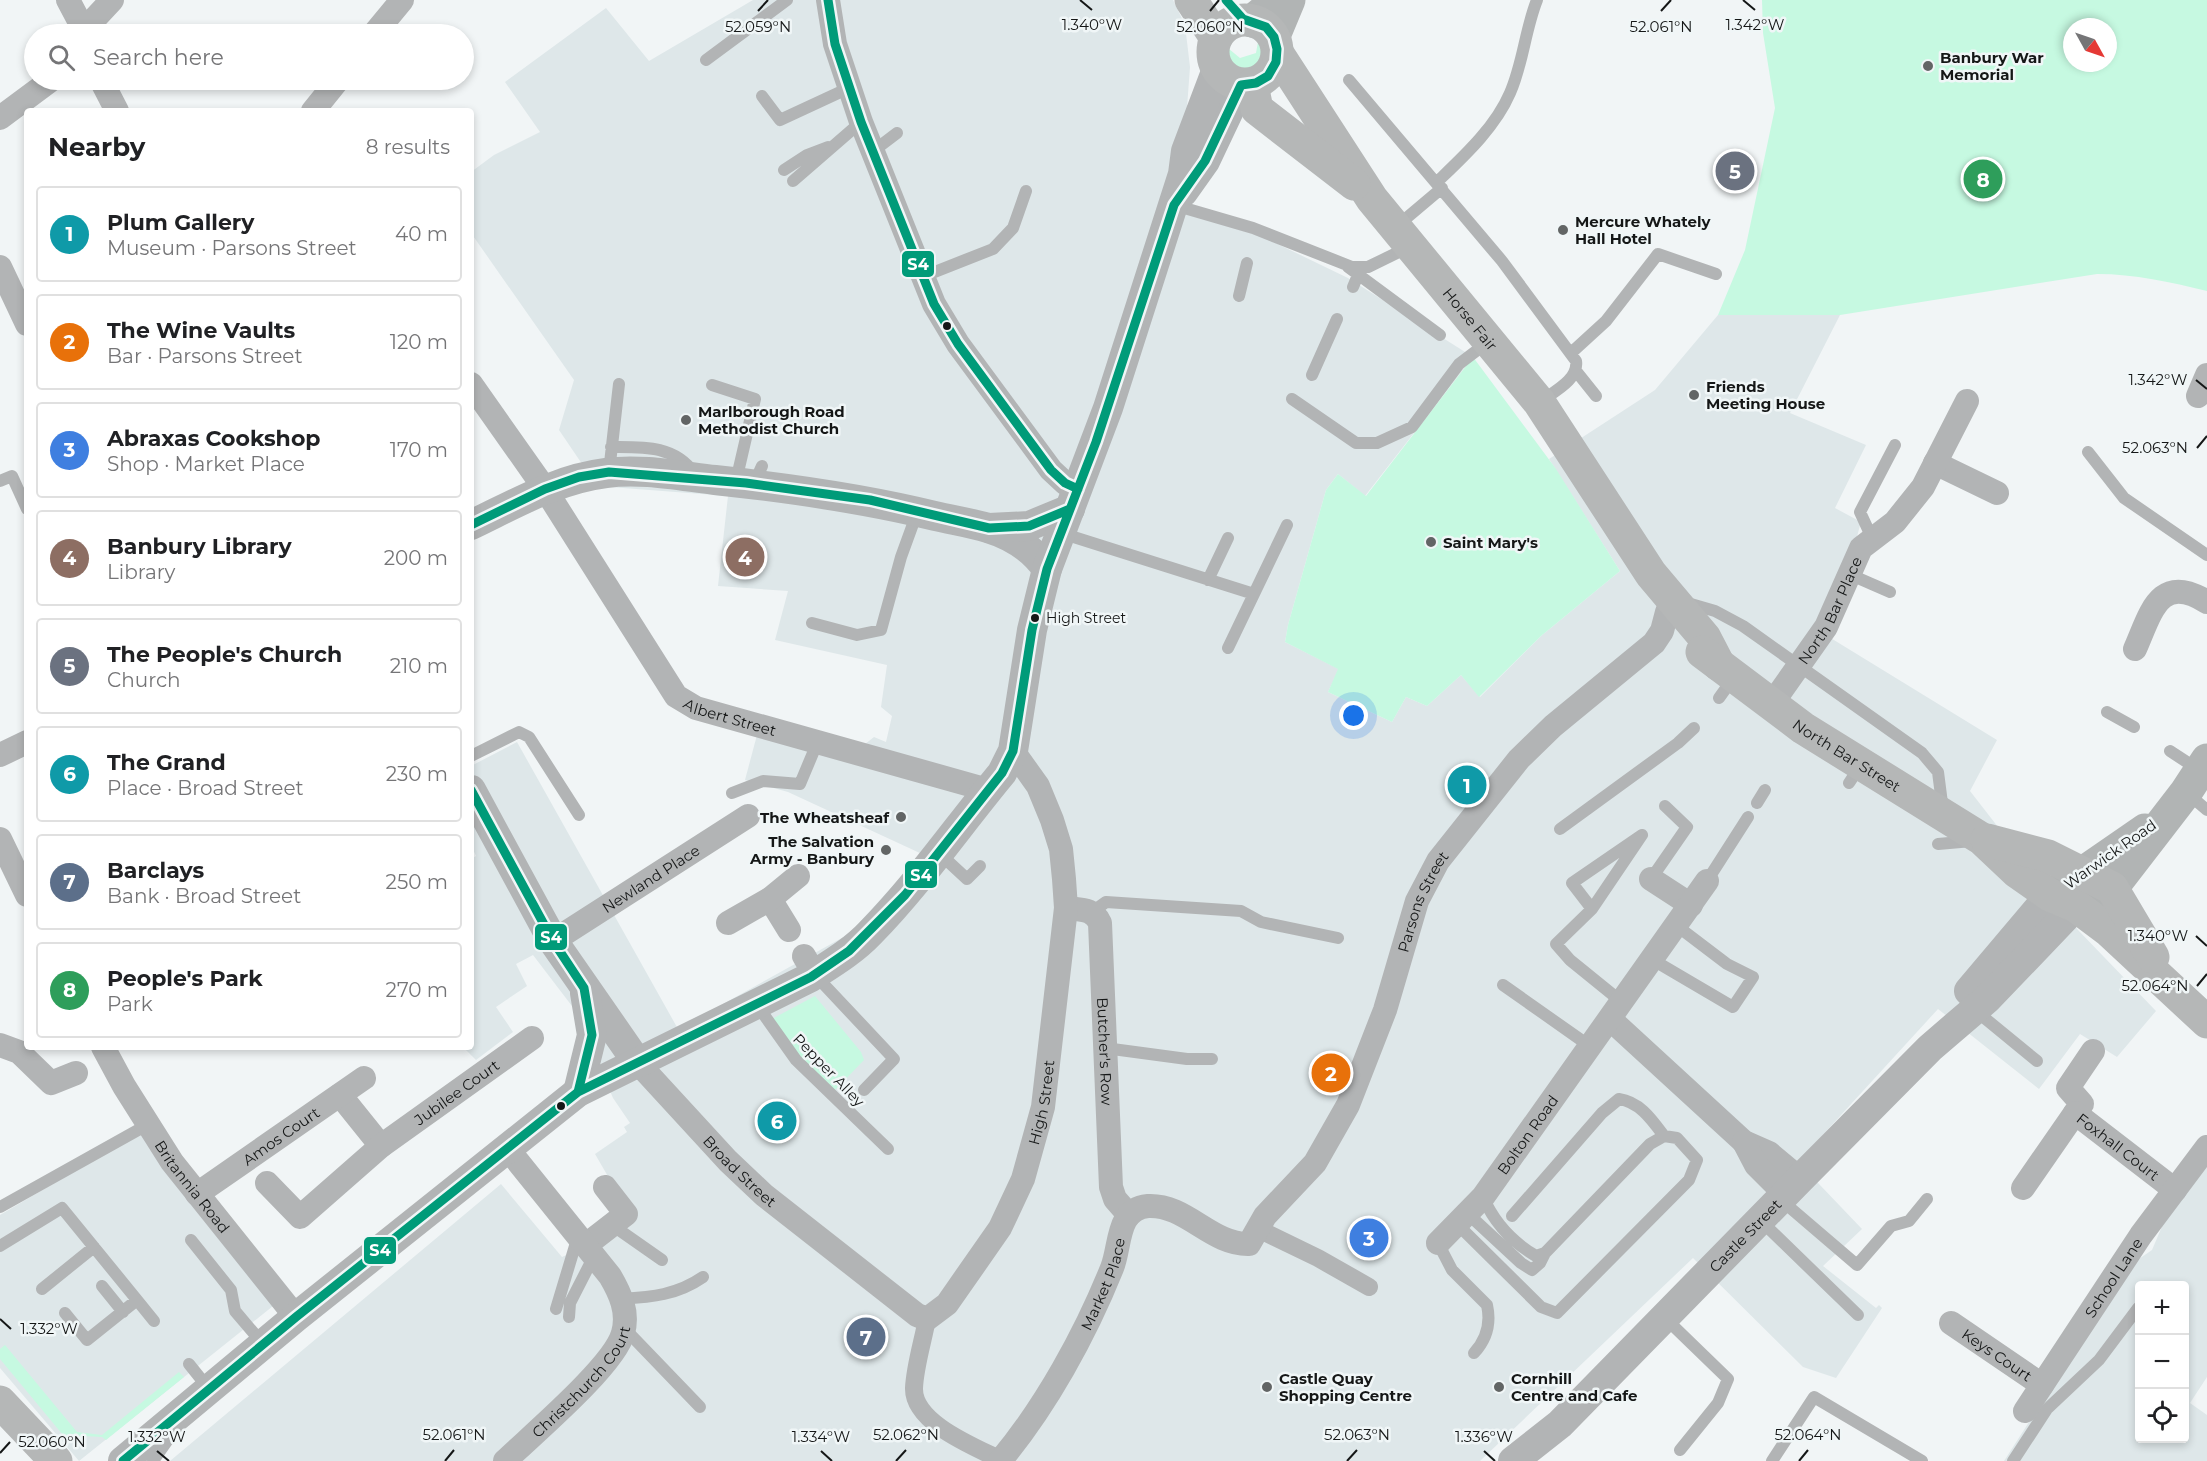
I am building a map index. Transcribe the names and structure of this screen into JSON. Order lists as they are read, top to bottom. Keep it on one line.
{"streets":{"main road":["Horse Fair","North Bar Street","Warwick Road"],"street":["North Bar Place","Albert Street","Newland Place","Parsons Street","Butcher's Row","Jubilee Court","High Street","Bolton Road","Amos Court","Foxhall Court","Broad Street","Britannia Road","Castle Street","School Lane","Market Place","Keys Court","Christchurch Court"],"lane":["Pepper Alley"]},"crossings":[["Horse Fair","North Bar Street"],["North Bar Place","North Bar Street"],["North Bar Street","Warwick Road"],["North Bar Street","Parsons Street"],["North Bar Street","Castle Street"],["Warwick Road","Castle Street"],["Newland Place","Broad Street"],["Butcher's Row","Market Place"],["High Street","Broad Street"],["Amos Court","Britannia Road"],["Foxhall Court","School Lane"],["School Lane","Keys Court"]],"places":["Banbury War Memorial","Mercure Whately Hall Hotel","Friends Meeting House","Marlborough Road Methodist Church","Saint Mary's","High Street","The Wheatsheaf","The Salvation Army - Banbury","Castle Quay Shopping Centre","Cornhill Centre and Cafe"],"lines":["transit line S4"],"north":"bottom right","page":{"search":"Search here","heading":["Nearby","8 results"],"pins":["5","8","4","1","2","6","3","7"],"list":[{"mark":"1","name":"Plum Gallery","note":"Museum · Parsons Street","value":"40 m"},{"mark":"2","name":"The Wine Vaults","note":"Bar · Parsons Street","value":"120 m"},{"mark":"3","name":"Abraxas Cookshop","note":"Shop · Market Place","value":"170 m"},{"mark":"4","name":"Banbury Library","note":"Library","value":"200 m"},{"mark":"5","name":"The People's Church","note":"Church","value":"210 m"},{"mark":"6","name":"The Grand","note":"Place · Broad Street","value":"230 m"},{"mark":"7","name":"Barclays","note":"Bank · Broad Street","value":"250 m"},{"mark":"8","name":"People's Park","note":"Park","value":"270 m"}],"map_buttons":["+","−"]},"coordinates":["1.340°W","1.342°W","52.059°N","52.060°N","52.061°N","52.063°N","52.064°N","1.332°W","52.062°N","1.334°W","1.336°W"]}
